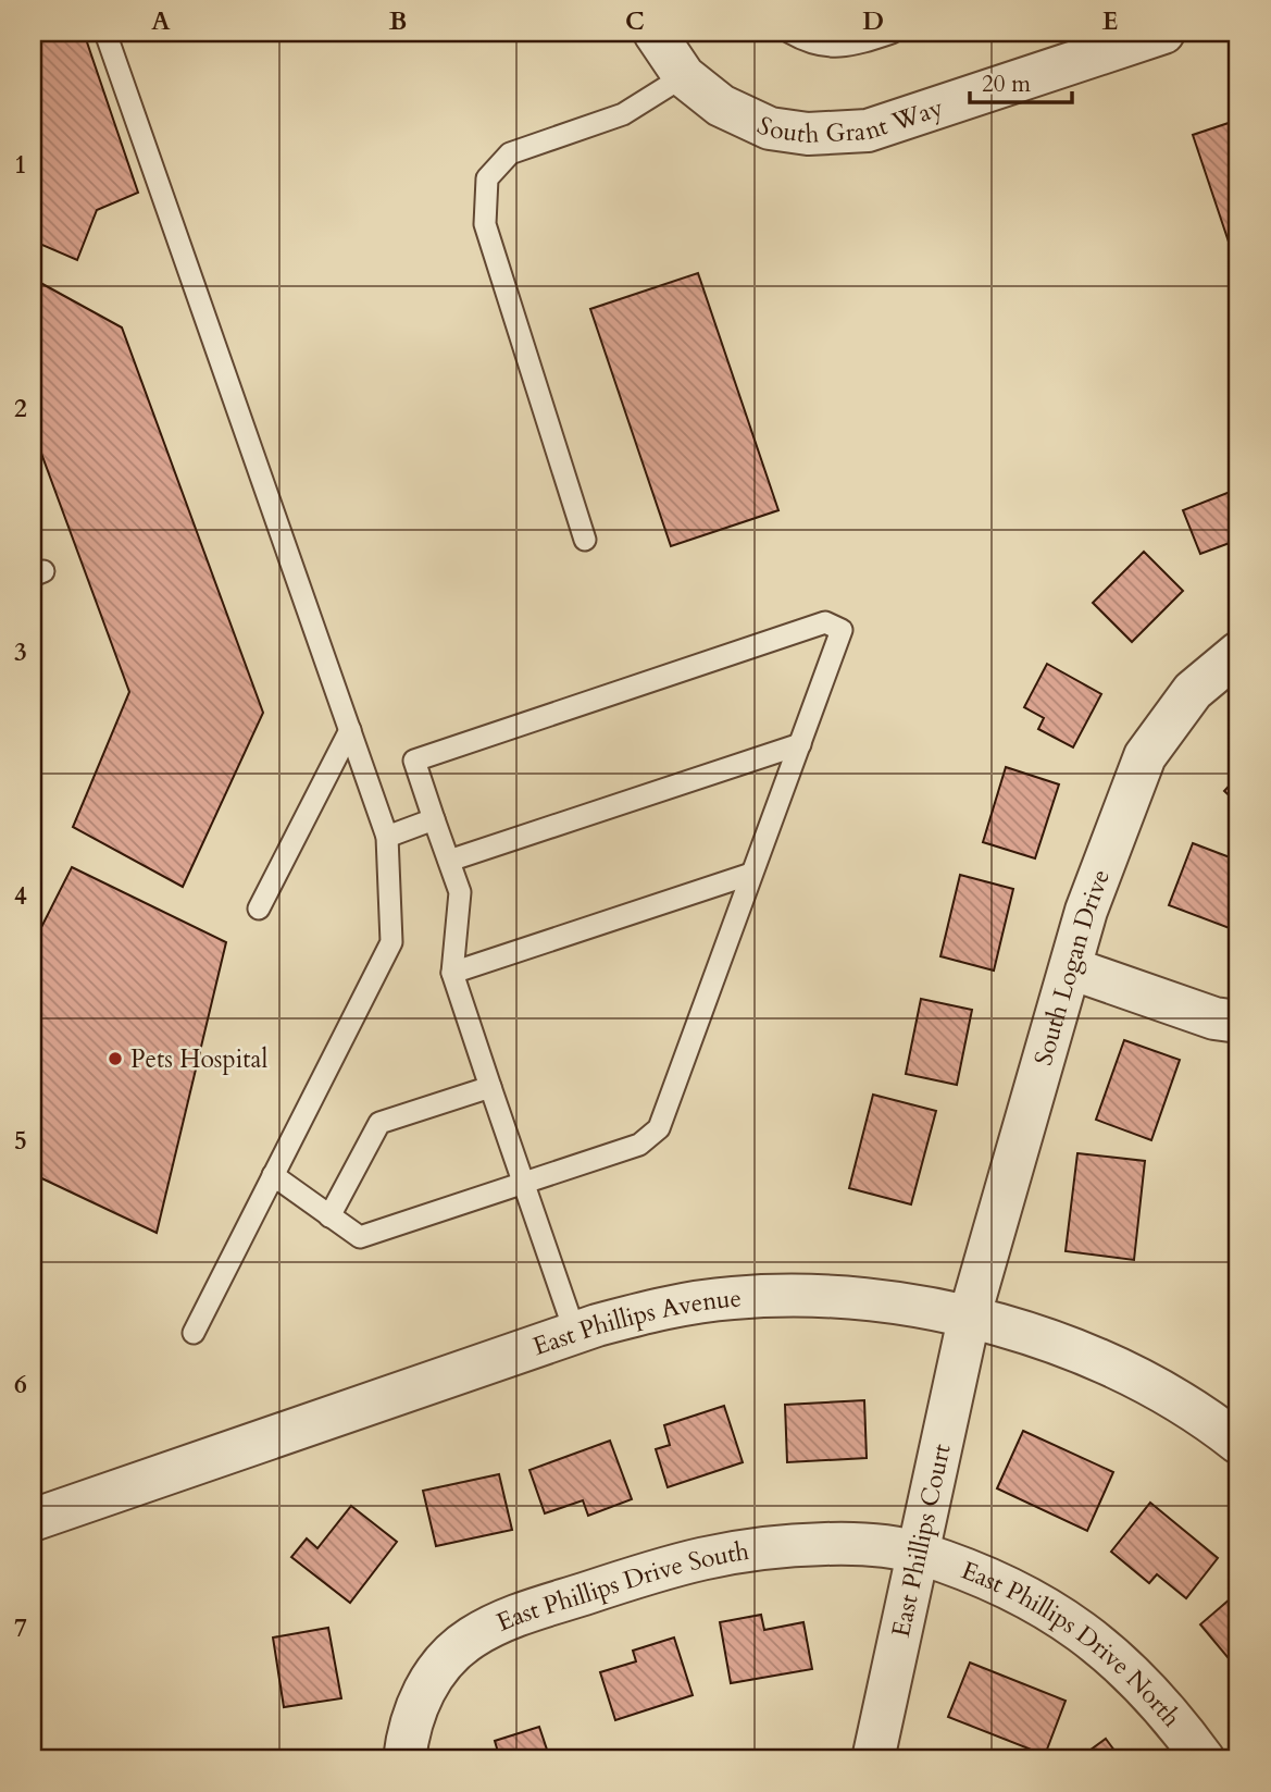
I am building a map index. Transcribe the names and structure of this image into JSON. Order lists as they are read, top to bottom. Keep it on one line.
{"streets":{"street":["South Grant Way","South Logan Drive","East Phillips Avenue","East Phillips Court","East Phillips Drive South","East Phillips Drive North"]},"crossings":[["South Logan Drive","East Phillips Avenue"],["South Logan Drive","East Phillips Court"],["East Phillips Avenue","East Phillips Court"],["East Phillips Court","East Phillips Drive South"],["East Phillips Court","East Phillips Drive North"],["East Phillips Drive South","East Phillips Drive North"]],"places":["Pets Hospital"],"scale_bar":"20 m","grid":{"columns":["A","B","C","D","E"],"rows":["1","2","3","4","5","6","7"]}}
